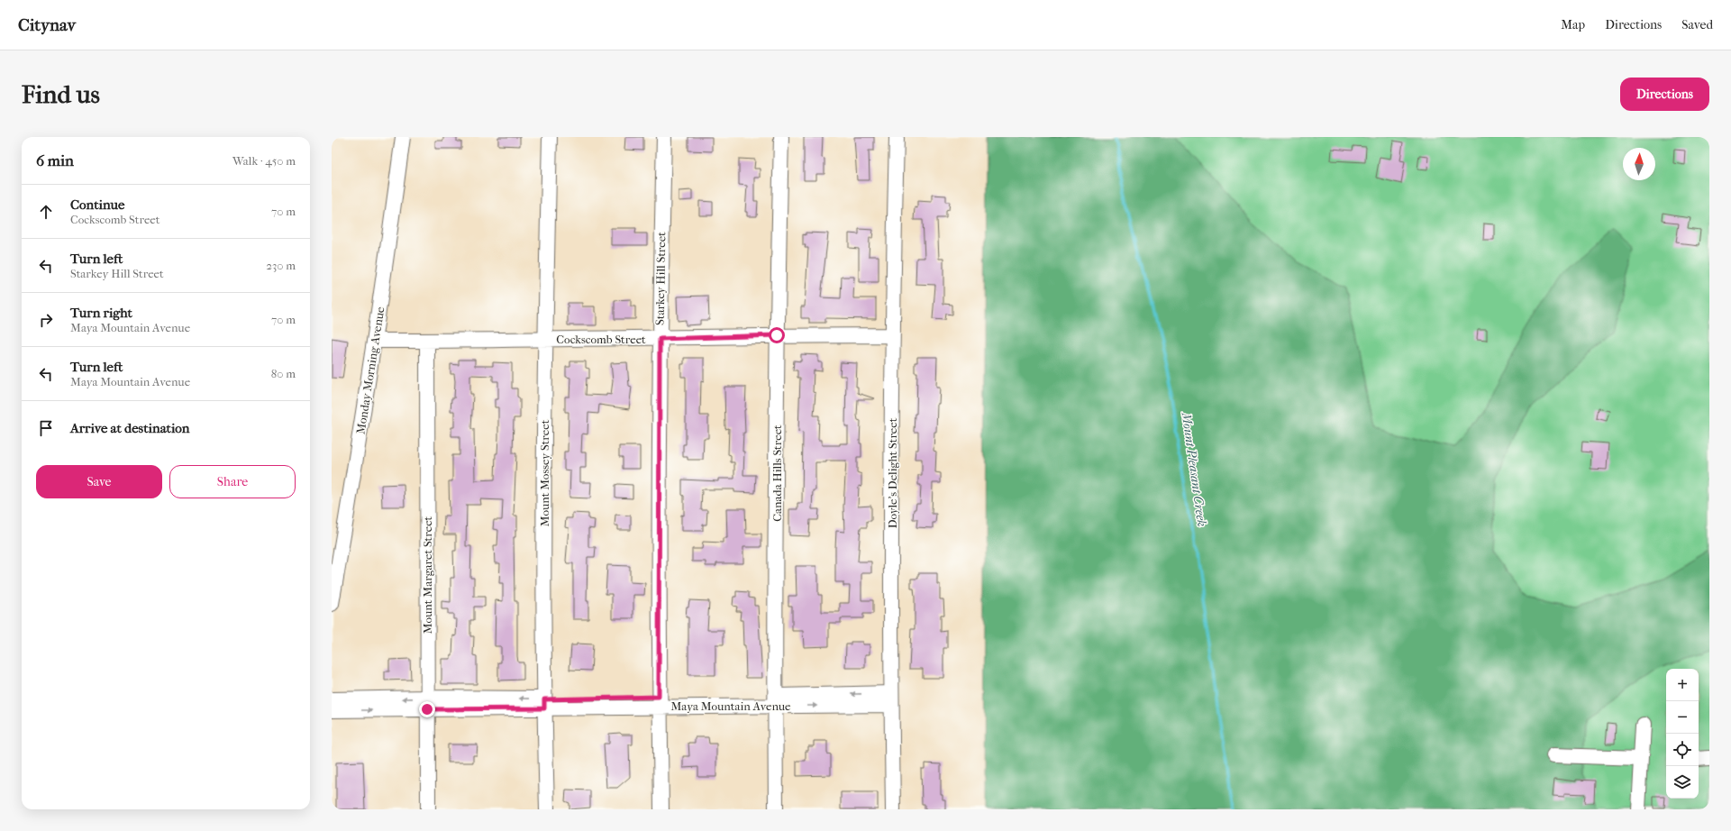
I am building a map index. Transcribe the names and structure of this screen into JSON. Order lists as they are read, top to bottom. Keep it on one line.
{"streets":{"street":["Starkey Hill Street","Cockscomb Street","Monday Morning Avenue","Mount Mossey Street","Canada Hills Street","Doyle's Delight Street","Mount Margaret Street","Maya Mountain Avenue"]},"crossings":[["Starkey Hill Street","Cockscomb Street"],["Starkey Hill Street","Maya Mountain Avenue"],["Cockscomb Street","Monday Morning Avenue"],["Cockscomb Street","Mount Mossey Street"],["Cockscomb Street","Canada Hills Street"],["Cockscomb Street","Doyle's Delight Street"],["Cockscomb Street","Mount Margaret Street"],["Mount Mossey Street","Maya Mountain Avenue"],["Canada Hills Street","Maya Mountain Avenue"],["Doyle's Delight Street","Maya Mountain Avenue"],["Mount Margaret Street","Maya Mountain Avenue"]],"water":["Mount Pleasant Creek"],"north":"top","page":{"header":"Citynav","nav":["Map","Directions","Saved"],"buttons":["Directions",["Save","Share"]],"title":"Find us","heading":["6 min","Walk · 450 m"],"list":[["Continue","Cockscomb Street","70 m"],["Turn left","Starkey Hill Street","230 m"],["Turn right","Maya Mountain Avenue","70 m"],["Turn left","Maya Mountain Avenue","80 m"],"Arrive at destination"],"map_buttons":["+","−"]}}
